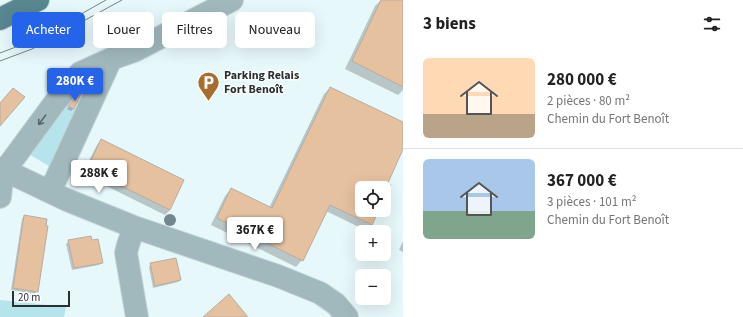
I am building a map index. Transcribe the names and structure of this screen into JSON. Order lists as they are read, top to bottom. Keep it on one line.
{"places":{"parking":["Parking Relais Fort Benoît"]},"scale_bar":"20 m","page":{"heading":"3 biens","chip":["Acheter","Louer","Filtres","Nouveau"],"list":[{"name":"280 000 €","note":"2 pièces · 80 m² · Chemin du Fort Benoît"},{"name":"367 000 €","note":"3 pièces · 101 m² · Chemin du Fort Benoît"}],"price":["280K €","288K €","367K €"],"map_buttons":["+","−"],"scale":"20 m"}}
